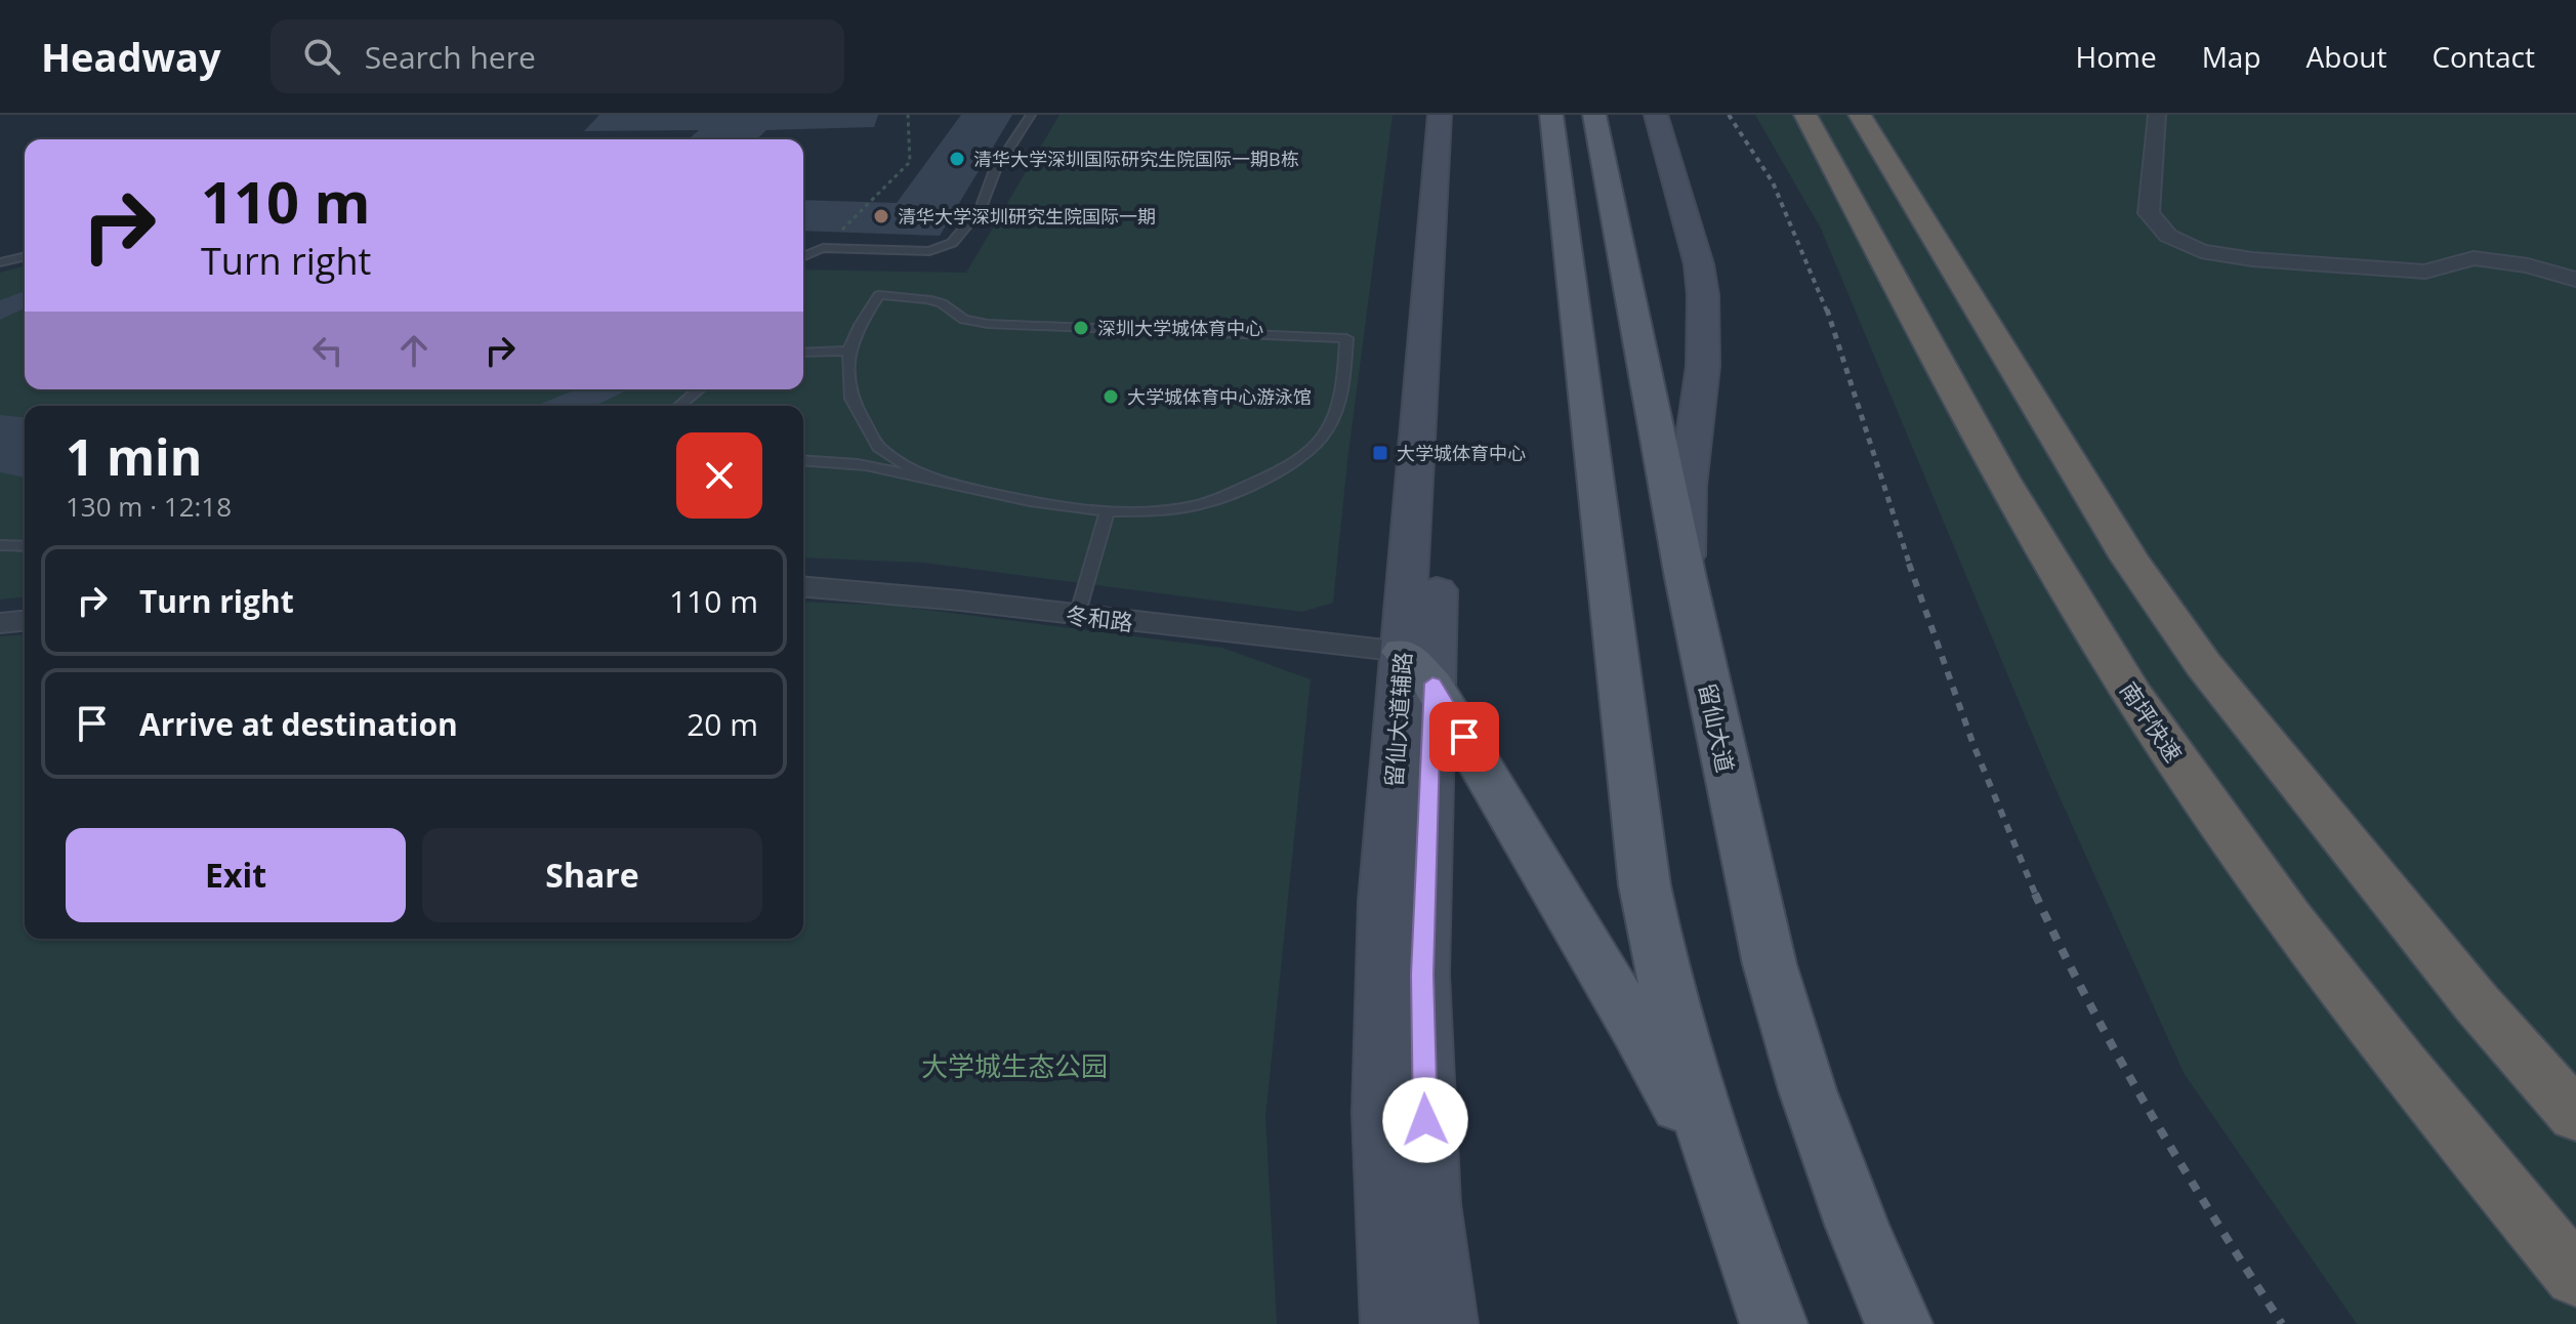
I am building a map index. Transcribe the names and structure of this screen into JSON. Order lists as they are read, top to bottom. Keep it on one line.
{"streets":{"highway":["南坪快速"],"main road":["留仙大道辅路","留仙大道"],"street":["冬和路"]},"crossings":[["冬和路","留仙大道辅路"]],"parks":["大学城生态公园"],"places":{"other":["清华大学深圳国际研究生院国际一期B栋","清华大学深圳研究生院国际一期","深圳大学城体育中心","大学城体育中心游泳馆"],"transit":["大学城体育中心"]},"page":{"header":"Headway","search":"Search here","nav":["Home","Map","About","Contact"],"turn":["110 m","Turn right"],"heading":["1 min","130 m · 12:18"],"list":[{"name":"Turn right","value":"110 m"},{"name":"Arrive at destination","value":"20 m"}],"buttons":["Exit","Share"]}}
